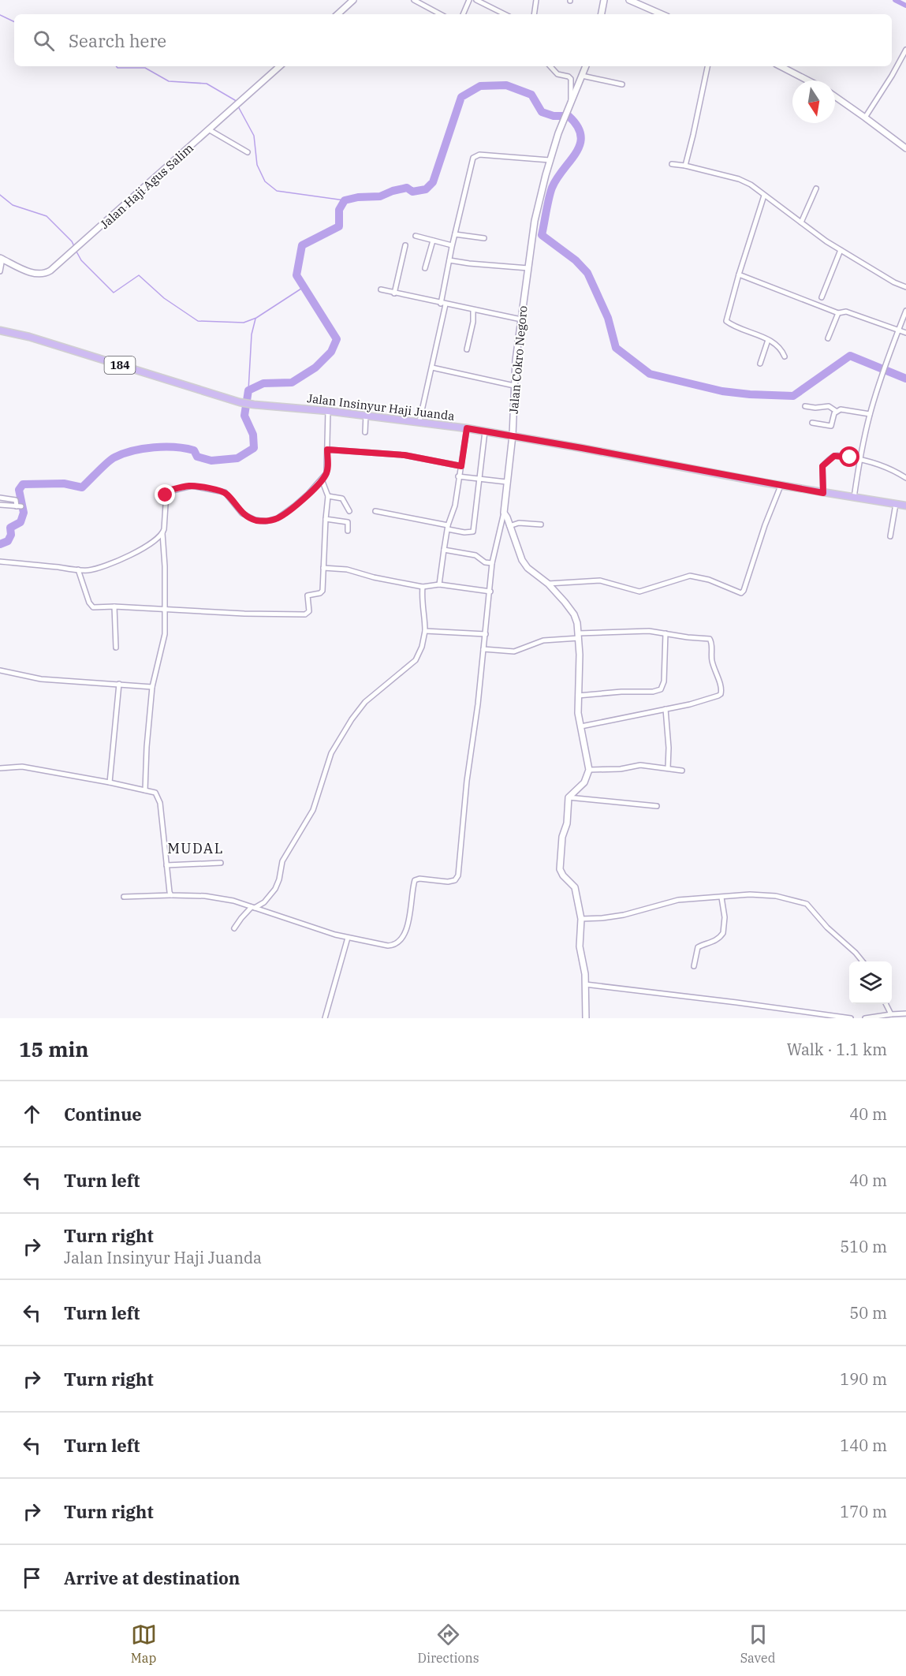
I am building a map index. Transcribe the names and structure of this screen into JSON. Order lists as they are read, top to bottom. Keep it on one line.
{"streets":{"main road":["184","Jalan Insinyur Haji Juanda"],"street":["Jalan Haji Agus Salim","Jalan Cokro Negoro"]},"crossings":[["Jalan Cokro Negoro","Jalan Insinyur Haji Juanda"]],"districts":["MUDAL"],"north":"bottom","page":{"search":"Search here","heading":["15 min","Walk · 1.1 km"],"list":[["Continue","40 m"],["Turn left","40 m"],["Turn right","Jalan Insinyur Haji Juanda","510 m"],["Turn left","50 m"],["Turn right","190 m"],["Turn left","140 m"],["Turn right","170 m"],"Arrive at destination"],"nav":["Map","Directions","Saved"]}}
